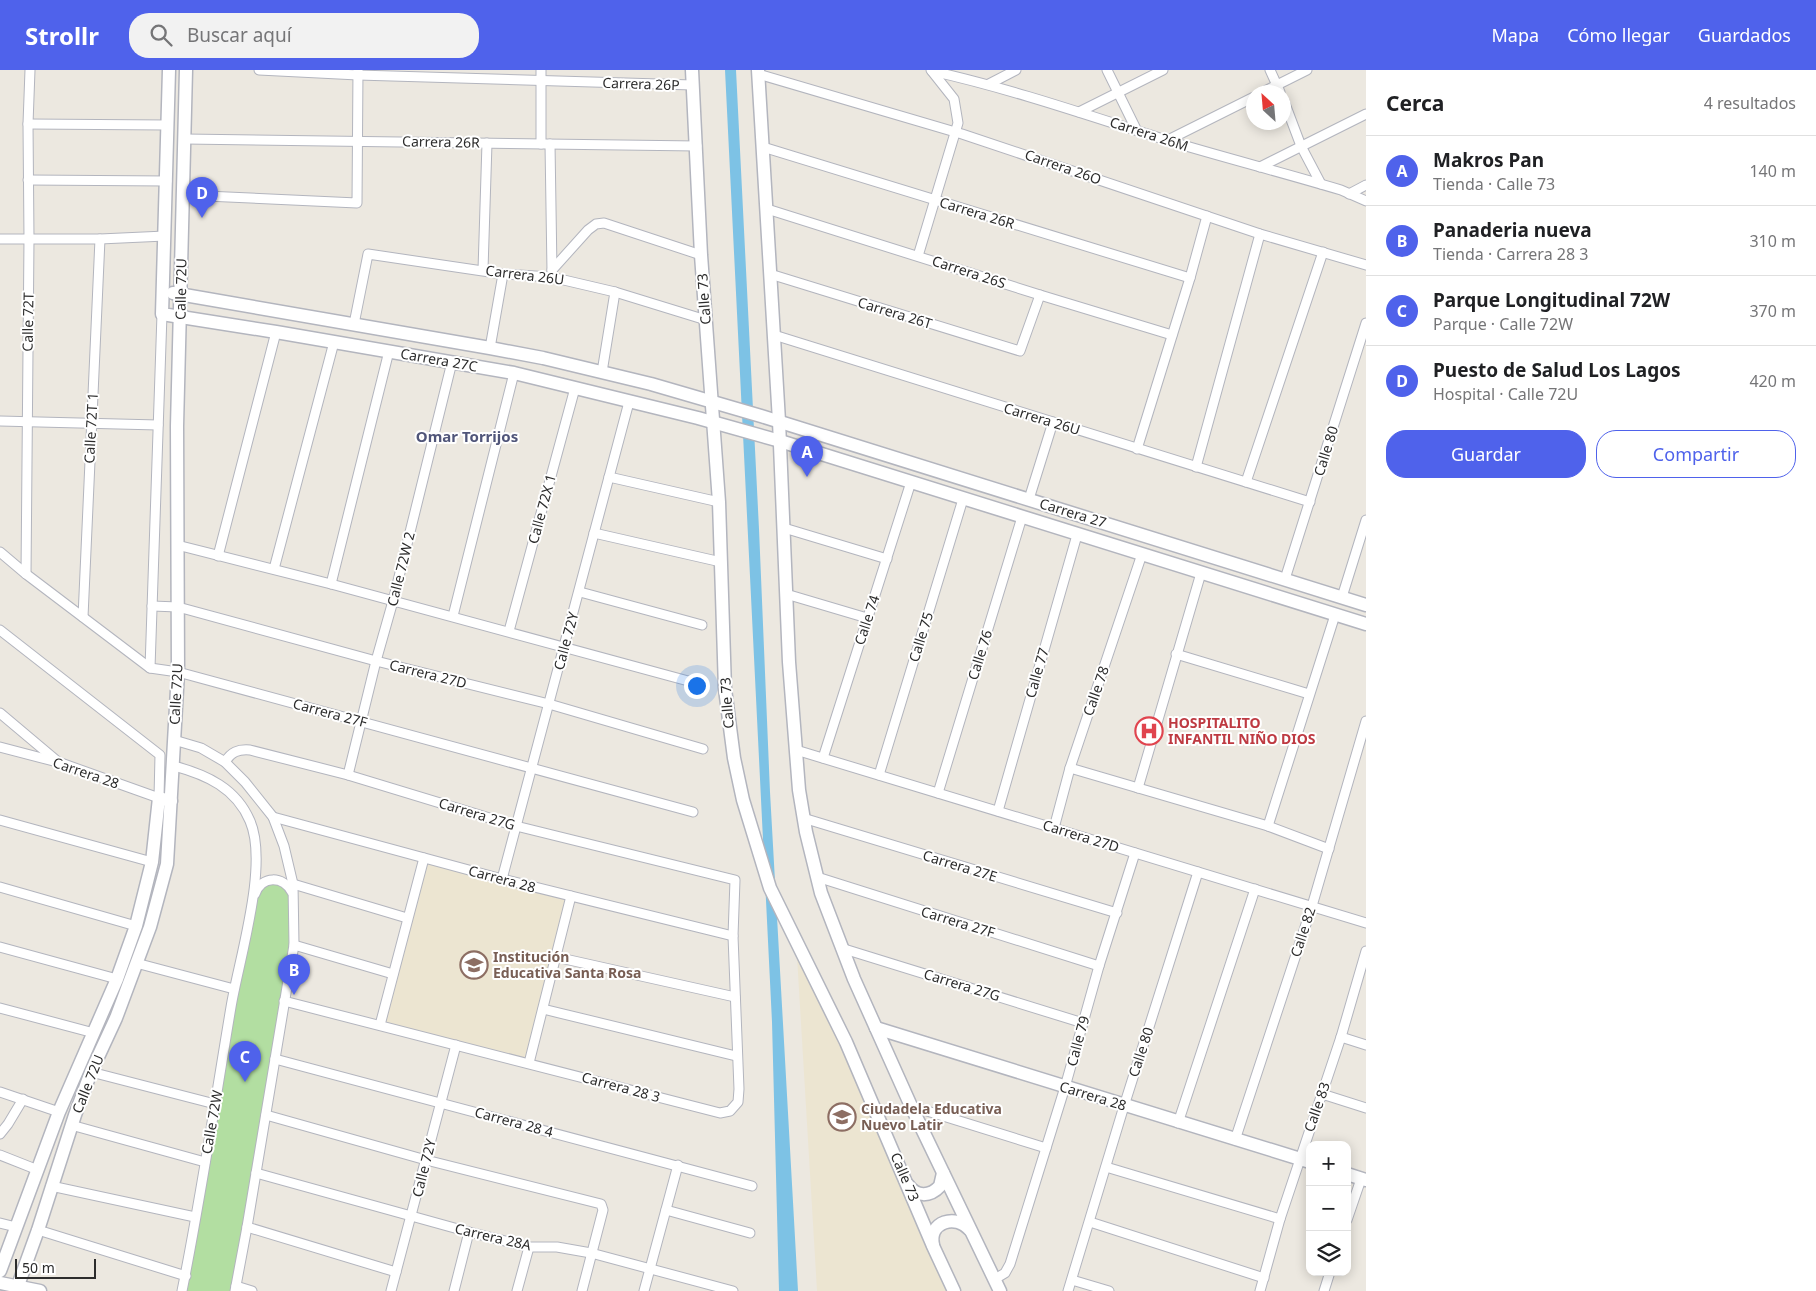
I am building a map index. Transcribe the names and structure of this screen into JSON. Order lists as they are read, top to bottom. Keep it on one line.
{"streets":{"main road":["Calle 72U","Calle 73","Carrera 27C","Carrera 27","Carrera 28"],"street":["Carrera 26P","Carrera 26M","Carrera 26R","Carrera 26O","Carrera 26S","Carrera 26U","Carrera 26T","Calle 72T","Calle 72T 1","Calle 80","Calle 72X 1","Calle 72W 2","Calle 74","Calle 75","Calle 72Y","Calle 76","Calle 77","Carrera 27D","Calle 78","Carrera 27F","Carrera 27G","Carrera 27E","Calle 82","Calle 79","Carrera 28 3","Calle 83","Calle 72W","Carrera 28 4","Carrera 28A"]},"crossings":[["Carrera 26P","Calle 73"],["Carrera 26R","Calle 72U"],["Carrera 26R","Calle 73"],["Carrera 26S","Carrera 26T"],["Carrera 26U","Calle 73"],["Carrera 26U","Carrera 27C"],["Carrera 26U","Calle 80"],["Calle 72U","Carrera 27C"],["Calle 72U","Carrera 27D"],["Calle 72U","Carrera 27F"],["Calle 72U","Carrera 28"],["Calle 72U","Calle 72W"],["Calle 73","Carrera 27C"],["Calle 72T","Carrera 27F"],["Carrera 27C","Calle 72X 1"],["Carrera 27C","Calle 72W 2"],["Carrera 27C","Calle 72Y"],["Calle 72T 1","Carrera 27F"],["Calle 80","Carrera 27"],["Calle 80","Carrera 27D"],["Calle 80","Carrera 28"],["Carrera 27","Calle 74"],["Carrera 27","Calle 75"],["Carrera 27","Calle 76"],["Carrera 27","Calle 77"],["Carrera 27","Calle 78"],["Calle 72W 2","Carrera 27D"],["Calle 72W 2","Carrera 27F"],["Calle 72W 2","Carrera 27G"],["Calle 74","Carrera 27D"],["Calle 75","Carrera 27D"],["Calle 72Y","Carrera 27D"],["Calle 72Y","Carrera 27F"],["Calle 72Y","Carrera 28"],["Calle 72Y","Carrera 27G"],["Calle 72Y","Carrera 28 3"],["Calle 72Y","Carrera 28 4"],["Calle 72Y","Carrera 28A"],["Calle 76","Carrera 27D"],["Calle 77","Carrera 27D"],["Carrera 27D","Calle 78"],["Carrera 27D","Calle 82"],["Carrera 27D","Calle 79"],["Carrera 27F","Calle 79"],["Carrera 28","Calle 82"],["Carrera 28","Calle 79"],["Carrera 28","Carrera 28 3"],["Carrera 28","Calle 83"],["Carrera 27G","Calle 79"],["Carrera 27G","Carrera 28 3"],["Carrera 27E","Calle 79"]],"districts":["Omar Torrijos"],"places":{"hospital":["HOSPITALITO INFANTIL NIÑO DIOS"],"school or university":["Institución Educativa Santa Rosa","Ciudadela Educativa Nuevo Latir"]},"scale_bar":"50 m","north":"top left","page":{"header":"Strollr","search":"Buscar aquí","nav":["Mapa","Cómo llegar","Guardados"],"heading":["Cerca","4 resultados"],"list":[{"mark":"A","name":"Makros Pan","note":"Tienda · Calle 73","value":"140 m"},{"mark":"B","name":"Panaderia nueva","note":"Tienda · Carrera 28 3","value":"310 m"},{"mark":"C","name":"Parque Longitudinal 72W","note":"Parque · Calle 72W","value":"370 m"},{"mark":"D","name":"Puesto de Salud Los Lagos","note":"Hospital · Calle 72U","value":"420 m"}],"pins":["D","A","B","C"],"buttons":["Guardar","Compartir"],"map_buttons":["+","−"],"scale":"50 m"}}
